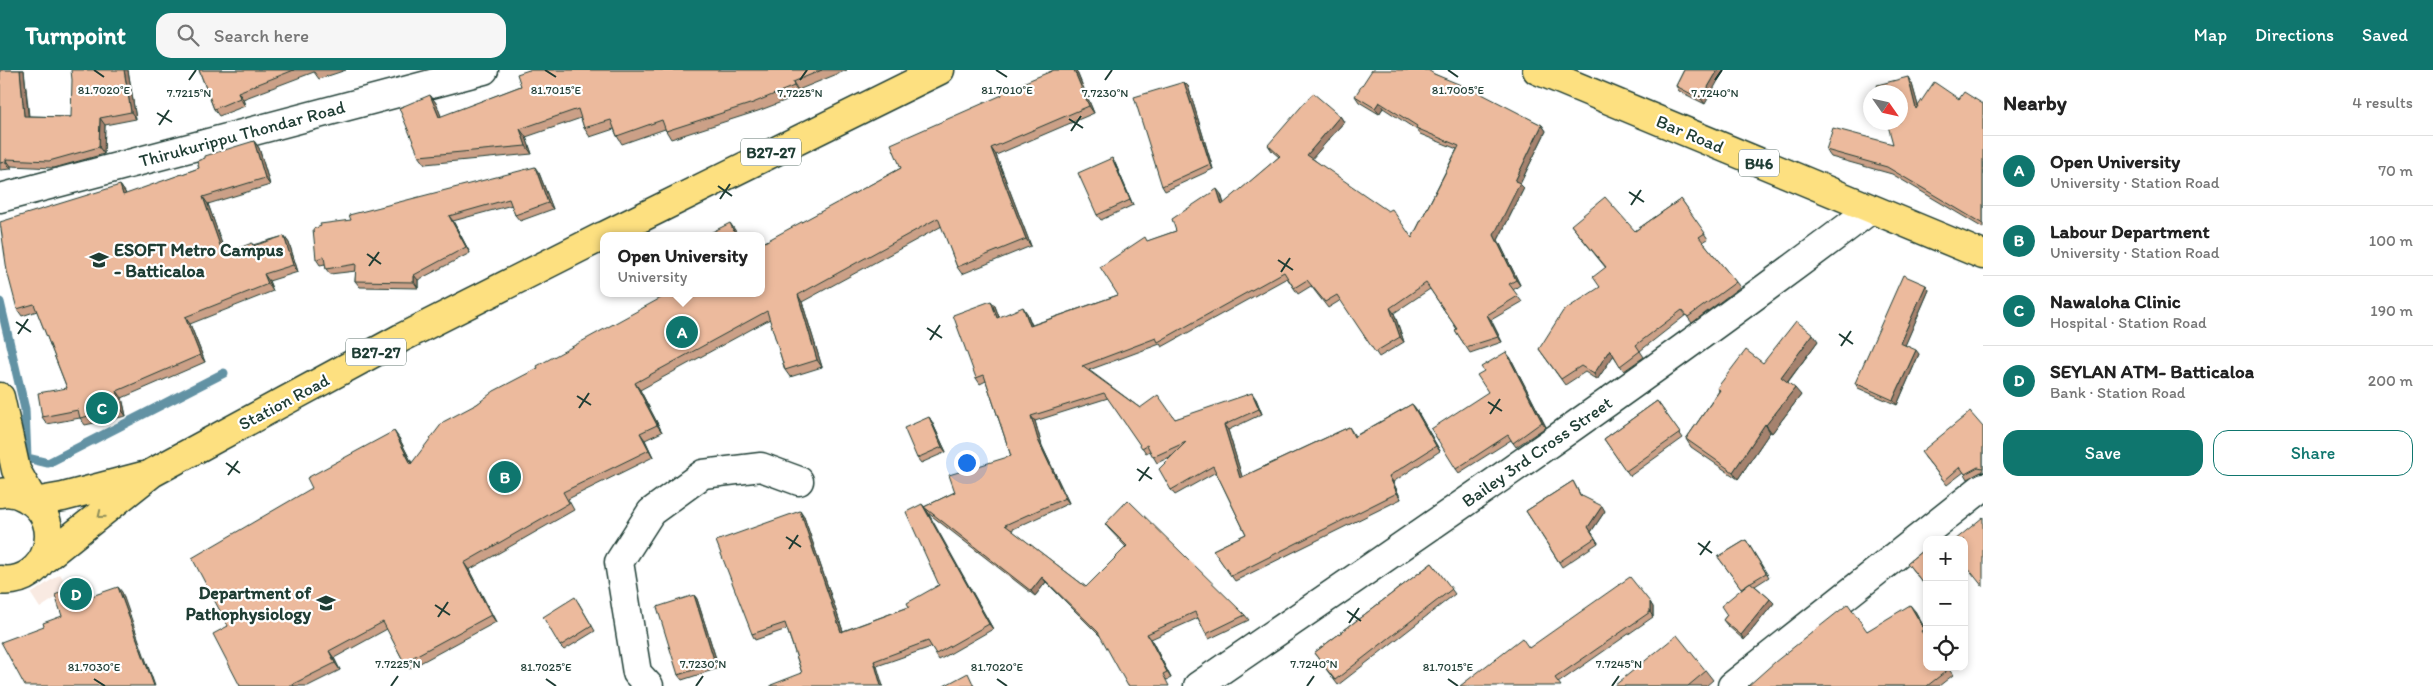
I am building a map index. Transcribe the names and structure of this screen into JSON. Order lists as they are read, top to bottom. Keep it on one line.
{"streets":{"main road":["Bar Road","B27-27","B46","Station Road"],"street":["Thirukurippu Thondar Road","Bailey 3rd Cross Street"]},"crossings":[["Bar Road","Bailey 3rd Cross Street"]],"places":{"school or university":["ESOFT Metro Campus - Batticaloa","Department of Pathophysiology"]},"north":"bottom right","page":{"header":"Turnpoint","search":"Search here","nav":["Map","Directions","Saved"],"heading":["Nearby","4 results"],"list":[{"mark":"A","name":"Open University","note":"University · Station Road","value":"70 m"},{"mark":"B","name":"Labour Department","note":"University · Station Road","value":"100 m"},{"mark":"C","name":"Nawaloha Clinic","note":"Hospital · Station Road","value":"190 m"},{"mark":"D","name":"SEYLAN ATM- Batticaloa","note":"Bank · Station Road","value":"200 m"}],"popup":["Open University","University"],"pins":["A","C","B","D"],"buttons":["Save","Share"],"map_buttons":["+","−"]},"coordinates":["81.7020°E","81.7015°E","81.7010°E","81.7005°E","7.7240°N","7.7215°N","7.7225°N","7.7230°N","7.7245°N","81.7030°E","81.7025°E"]}
